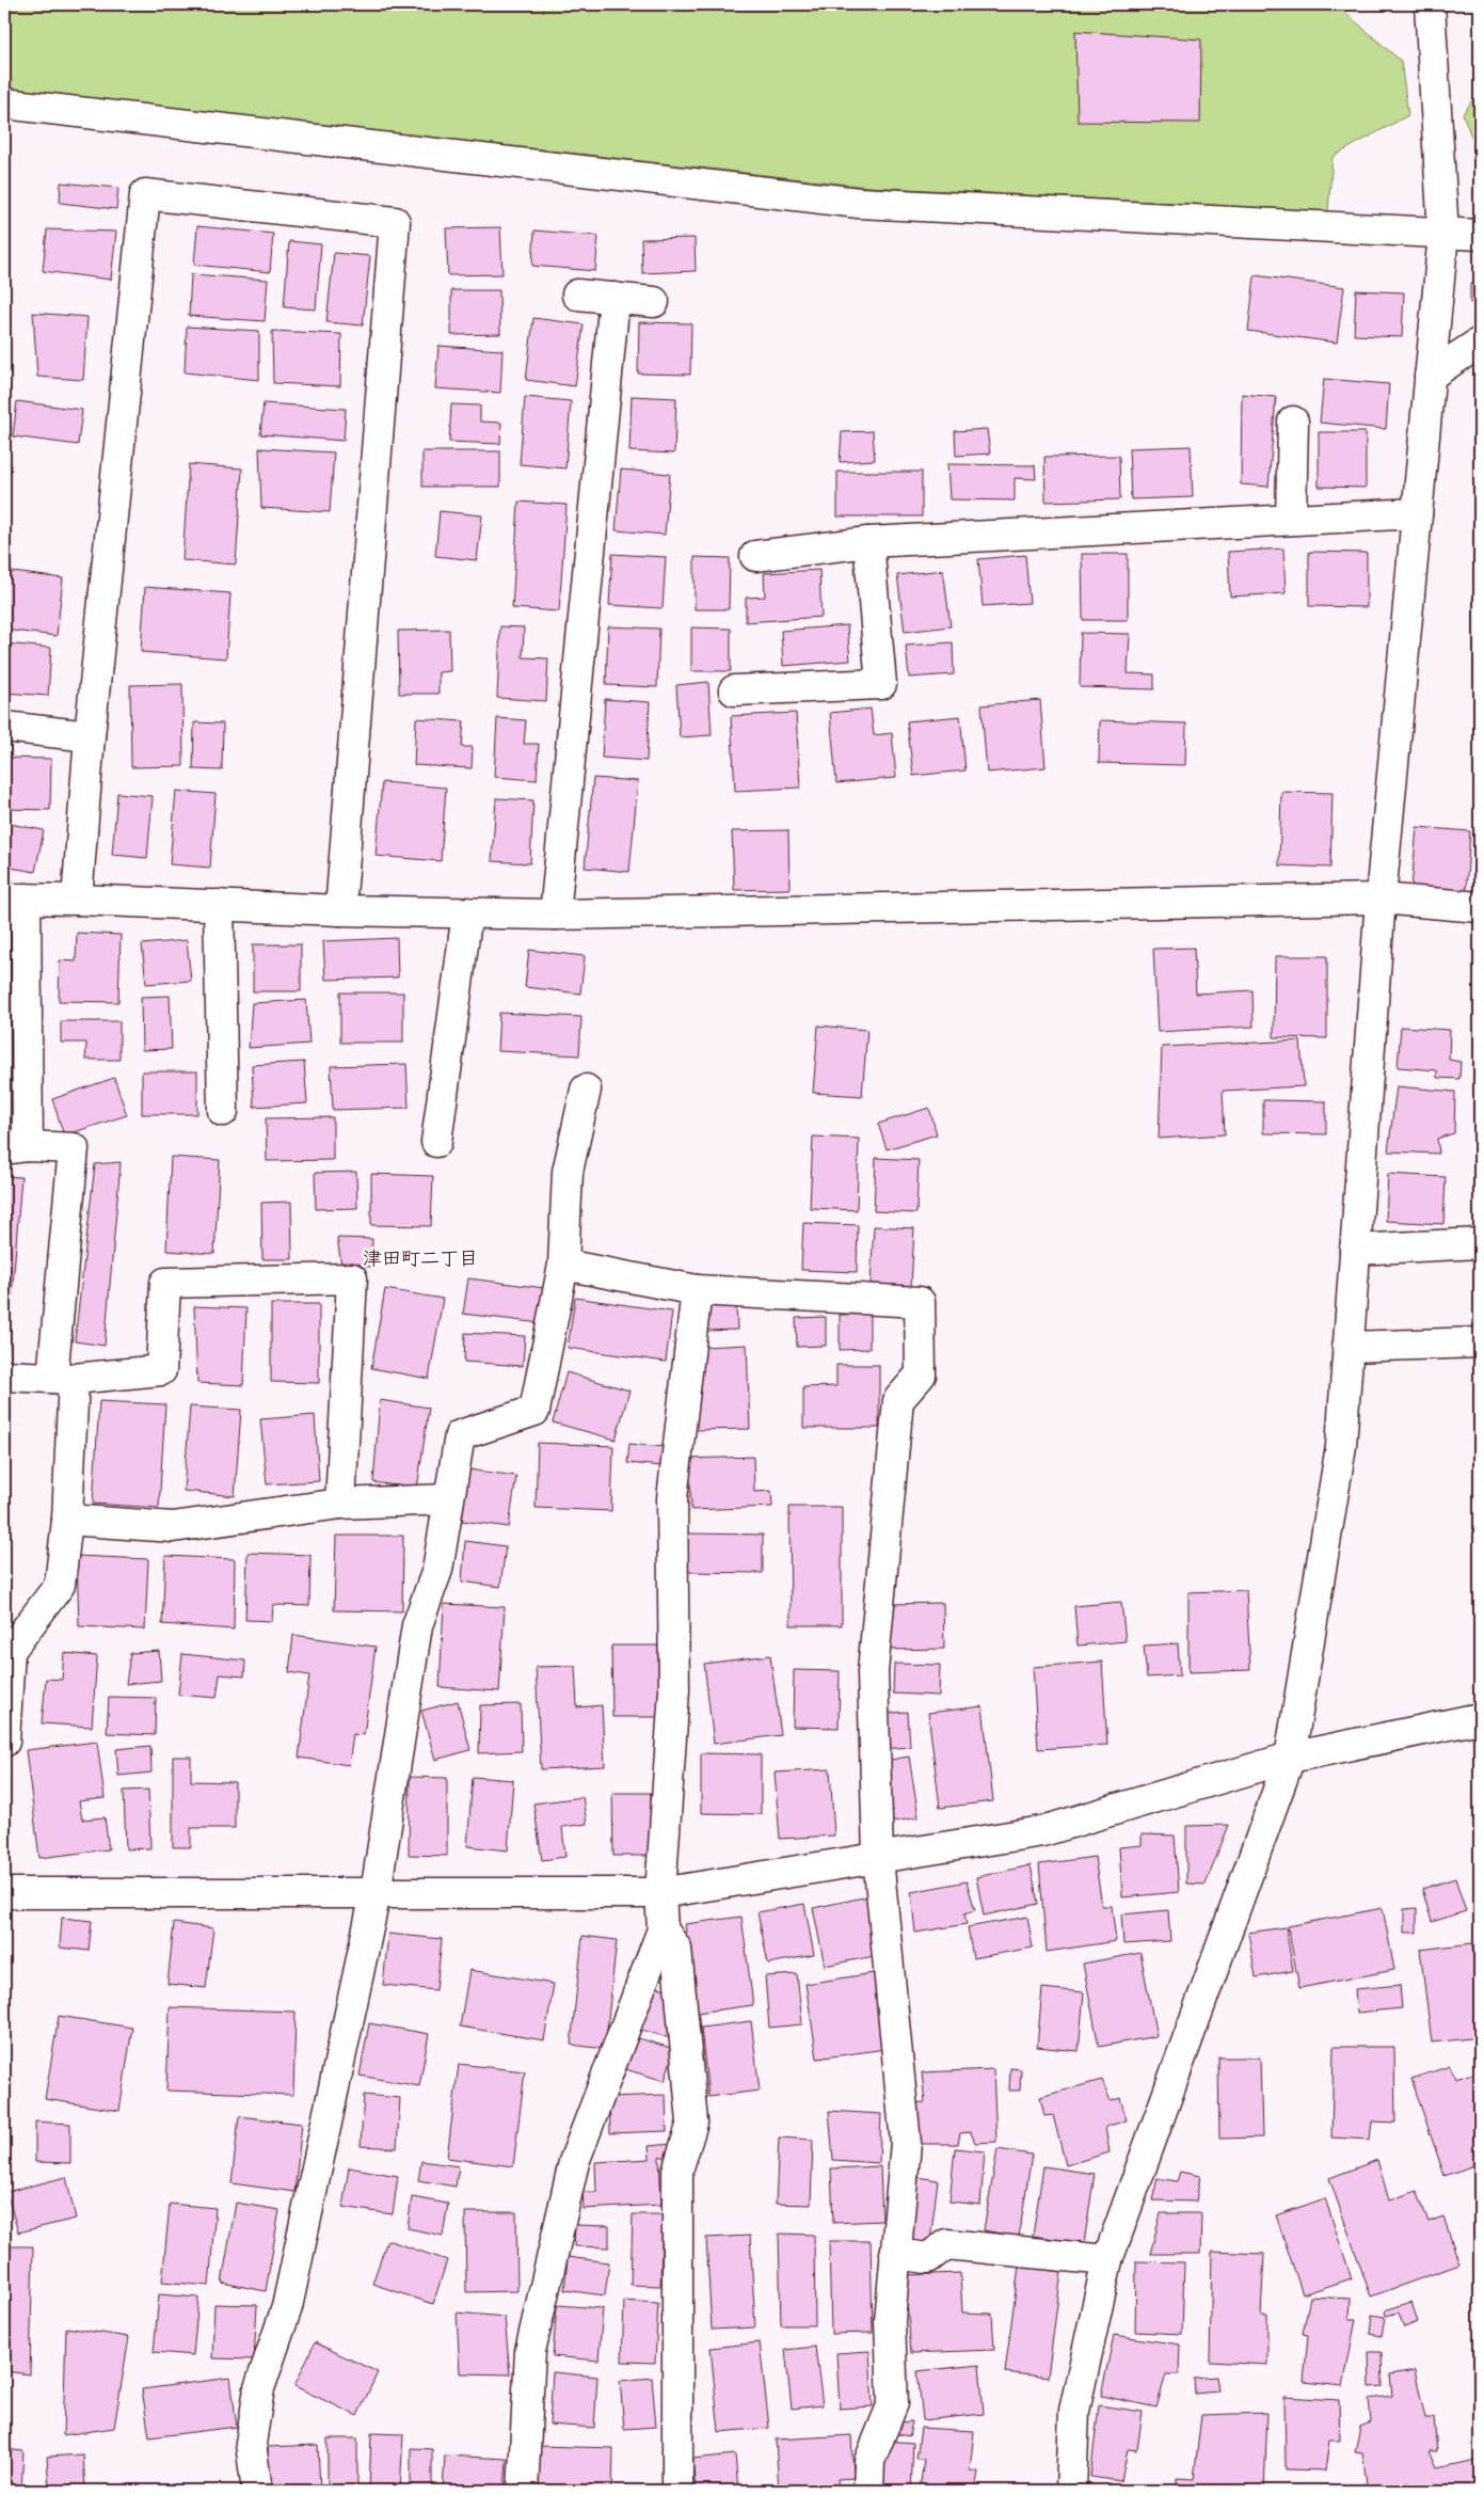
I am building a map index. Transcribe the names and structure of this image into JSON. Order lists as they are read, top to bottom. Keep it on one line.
{"districts":["津田町二丁目"]}
